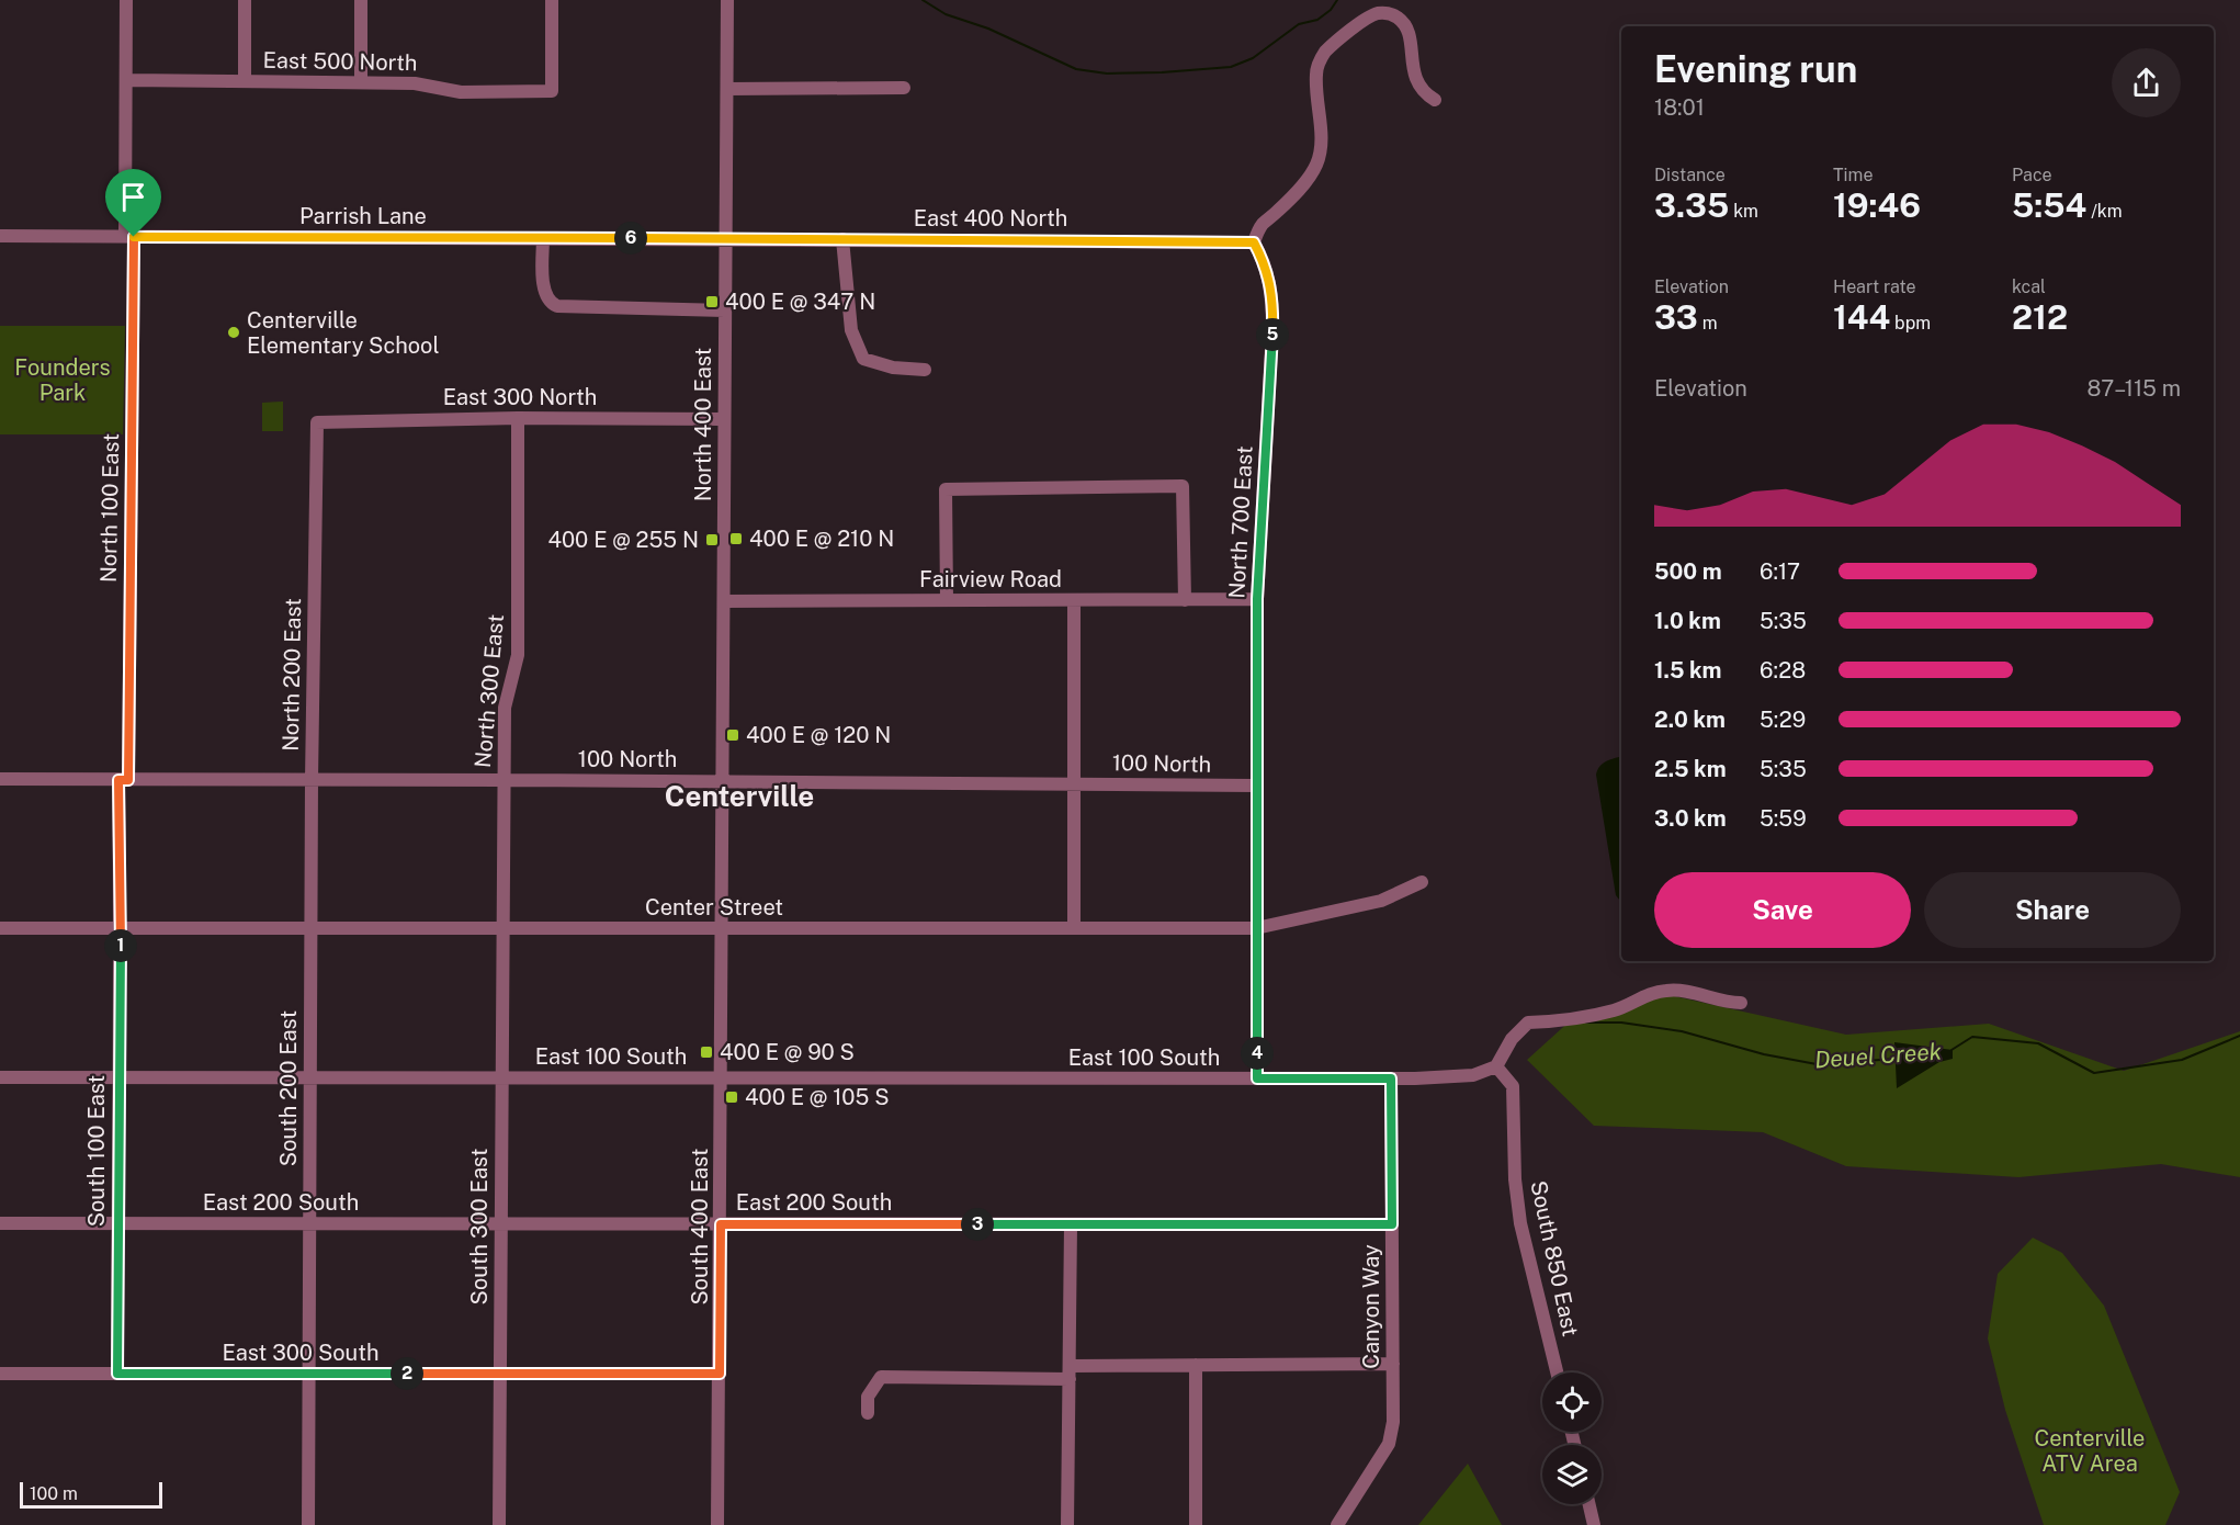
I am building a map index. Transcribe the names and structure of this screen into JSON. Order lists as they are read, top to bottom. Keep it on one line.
{"streets":{"street":["East 500 North","Parrish Lane","East 400 North","East 300 North","North 400 East","North 100 East","North 700 East","Fairview Road","North 200 East","North 300 East","100 North","Center Street","East 100 South","South 200 East","South 100 East","East 200 South","South 300 East","South 400 East","South 850 East","Canyon Way","East 300 South"]},"crossings":[["East 500 North","North 100 East"],["Parrish Lane","East 400 North"],["Parrish Lane","North 400 East"],["Parrish Lane","North 100 East"],["East 400 North","North 400 East"],["East 400 North","North 700 East"],["East 300 North","North 400 East"],["East 300 North","North 200 East"],["East 300 North","North 300 East"],["North 400 East","Fairview Road"],["North 400 East","100 North"],["North 400 East","Center Street"],["North 400 East","South 400 East"],["North 100 East","100 North"],["North 100 East","Center Street"],["North 100 East","South 100 East"],["North 700 East","Fairview Road"],["North 700 East","100 North"],["North 700 East","Center Street"],["North 700 East","East 100 South"],["North 200 East","100 North"],["North 200 East","Center Street"],["North 200 East","South 200 East"],["North 300 East","100 North"],["North 300 East","Center Street"],["North 300 East","South 300 East"],["Center Street","South 200 East"],["Center Street","South 100 East"],["Center Street","South 300 East"],["Center Street","South 400 East"],["East 100 South","South 200 East"],["East 100 South","South 100 East"],["East 100 South","South 300 East"],["East 100 South","South 400 East"],["East 100 South","South 850 East"],["East 100 South","Canyon Way"],["South 200 East","East 200 South"],["South 200 East","East 300 South"],["South 100 East","East 200 South"],["South 100 East","East 300 South"],["East 200 South","South 300 East"],["East 200 South","South 400 East"],["East 200 South","Canyon Way"],["South 300 East","East 300 South"],["South 400 East","East 300 South"]],"districts":["Centerville"],"water":["Deuel Creek"],"parks":["Founders Park","Centerville ATV Area"],"places":{"transit":["400 E @ 347 N","400 E @ 210 N","400 E @ 255 N","400 E @ 120 N","400 E @ 90 S","400 E @ 105 S"],"other":["Centerville Elementary School"]},"scale_bar":"100 m","page":{"heading":["Evening run","18:01"],"stats":[["Distance","3.35 km"],["Time","19:46"],["Pace","5:54 /km"],["Elevation","33 m"],["Heart rate","144 bpm"],["kcal","212"]],"pins":["6","5","1","4","3","2"],"chart":["Elevation","87–115 m"],"list":[{"name":"500 m","note":"6:17"},{"name":"1.0 km","note":"5:35"},{"name":"1.5 km","note":"6:28"},{"name":"2.0 km","note":"5:29"},{"name":"2.5 km","note":"5:35"},{"name":"3.0 km","note":"5:59"}],"buttons":["Save","Share"],"scale":"100 m"}}
